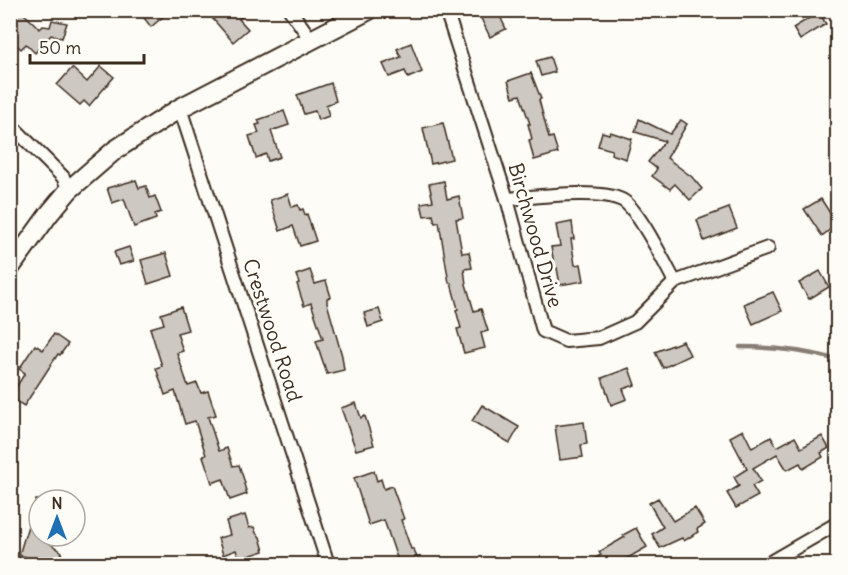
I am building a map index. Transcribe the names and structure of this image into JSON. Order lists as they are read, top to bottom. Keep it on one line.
{"streets":{"street":["Birchwood Drive","Crestwood Road"]},"scale_bar":"50 m","north":"top"}
